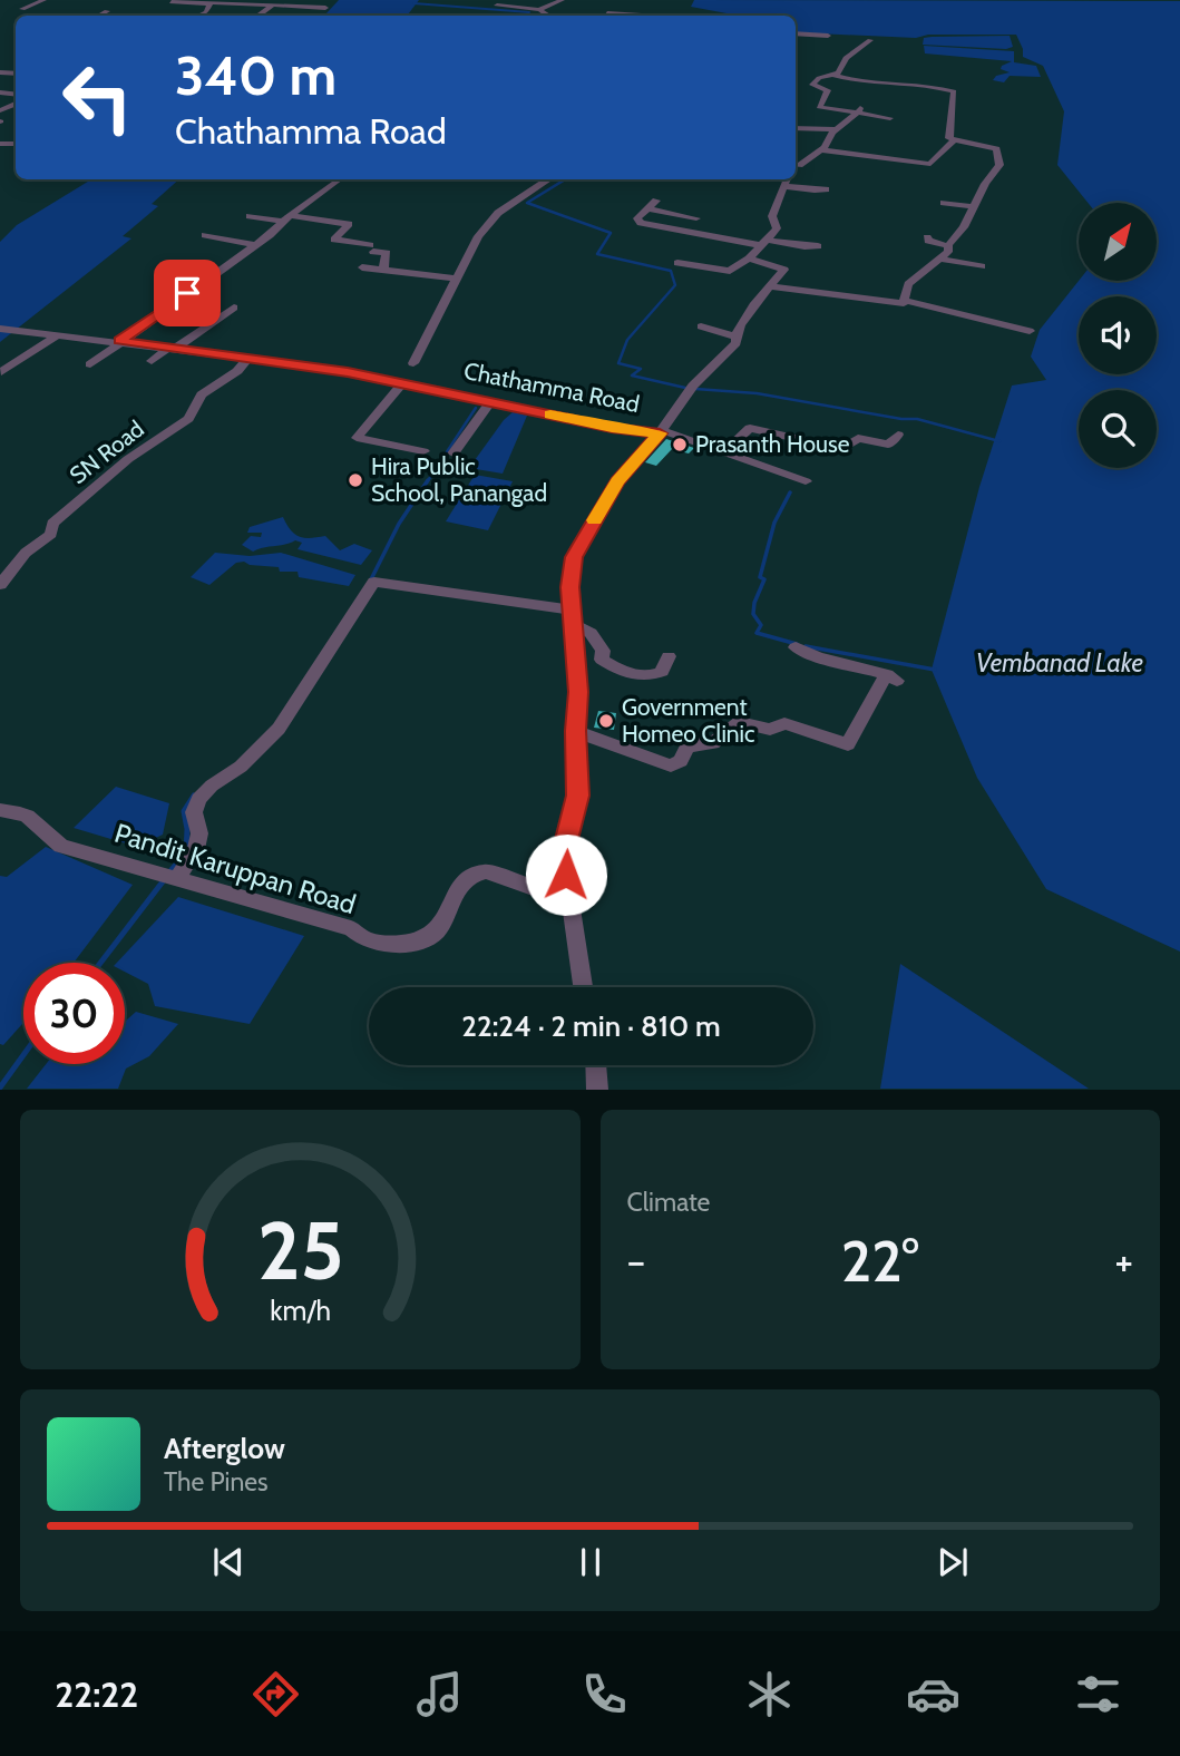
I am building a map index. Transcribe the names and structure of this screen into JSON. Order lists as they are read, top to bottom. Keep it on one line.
{"streets":{"street":["Chathamma Road","SN Road","Pandit Karuppan Road"]},"crossings":[["Chathamma Road","SN Road"],["Chathamma Road","Pandit Karuppan Road"]],"water":["Vembanad Lake"],"places":["Prasanth House","Hira Public School, Panangad","Government Homeo Clinic"],"north":"top right","page":{"turn":["340 m","Chathamma Road"],"limit":"30","trip":"22:24 · 2 min · 810 m","tile":"Climate","heat":["−","22°","+"],"song":["Afterglow","The Pines"],"tabs":"22:22","gauge":["25","km/h"]}}
